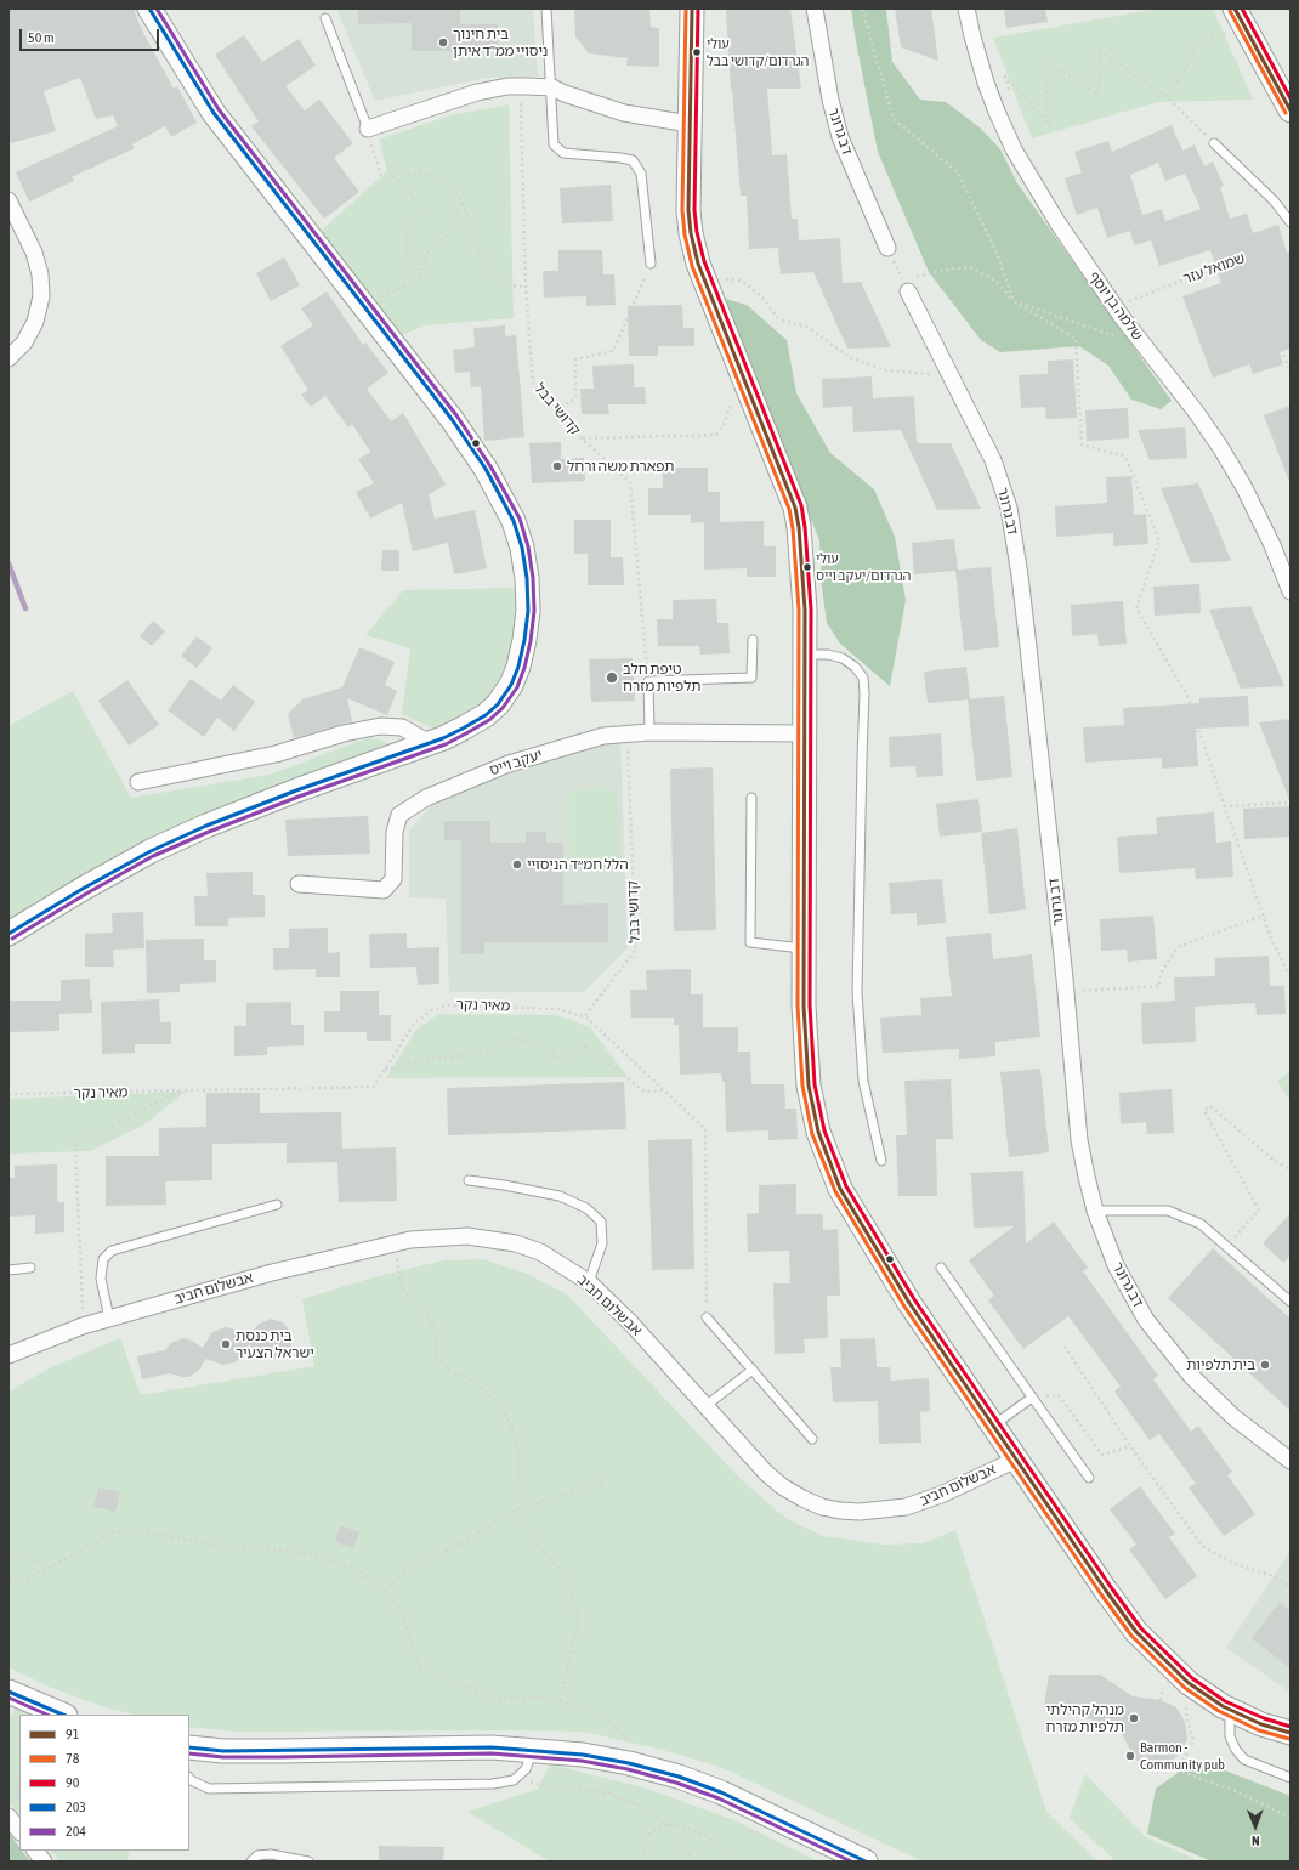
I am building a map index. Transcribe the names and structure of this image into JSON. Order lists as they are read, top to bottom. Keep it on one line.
{"streets":{"street":["דב גרונר","שלמה בן יוסף","יעקב וייס","אבשלום חביב"],"path":["שמואל עזר","קדושי בבל","מאיר נקר"]},"crossings":[["שמואל עזר","שלמה בן יוסף"],["קדושי בבל","יעקב וייס"],["קדושי בבל","מאיר נקר"]],"places":["בית חינוך ניסויי ממ\"ד איתן","עולי הגרדום/קדושי בבל","תפארת משה ורחל","עולי הגרדום/יעקב וייס","טיפת חלב תלפיות מזרח","הלל חמ״ד הניסויי","בית כנסת ישראל הצעיר","בית תלפיות","מנהל קהילתי תלפיות מזרח","Barmon - Community pub"],"lines":["transit line 91","transit line 78","transit line 90","transit line 203","transit line 204"],"legend":["91","78","90","203","204"],"scale_bar":"50 m","north":"bottom"}
